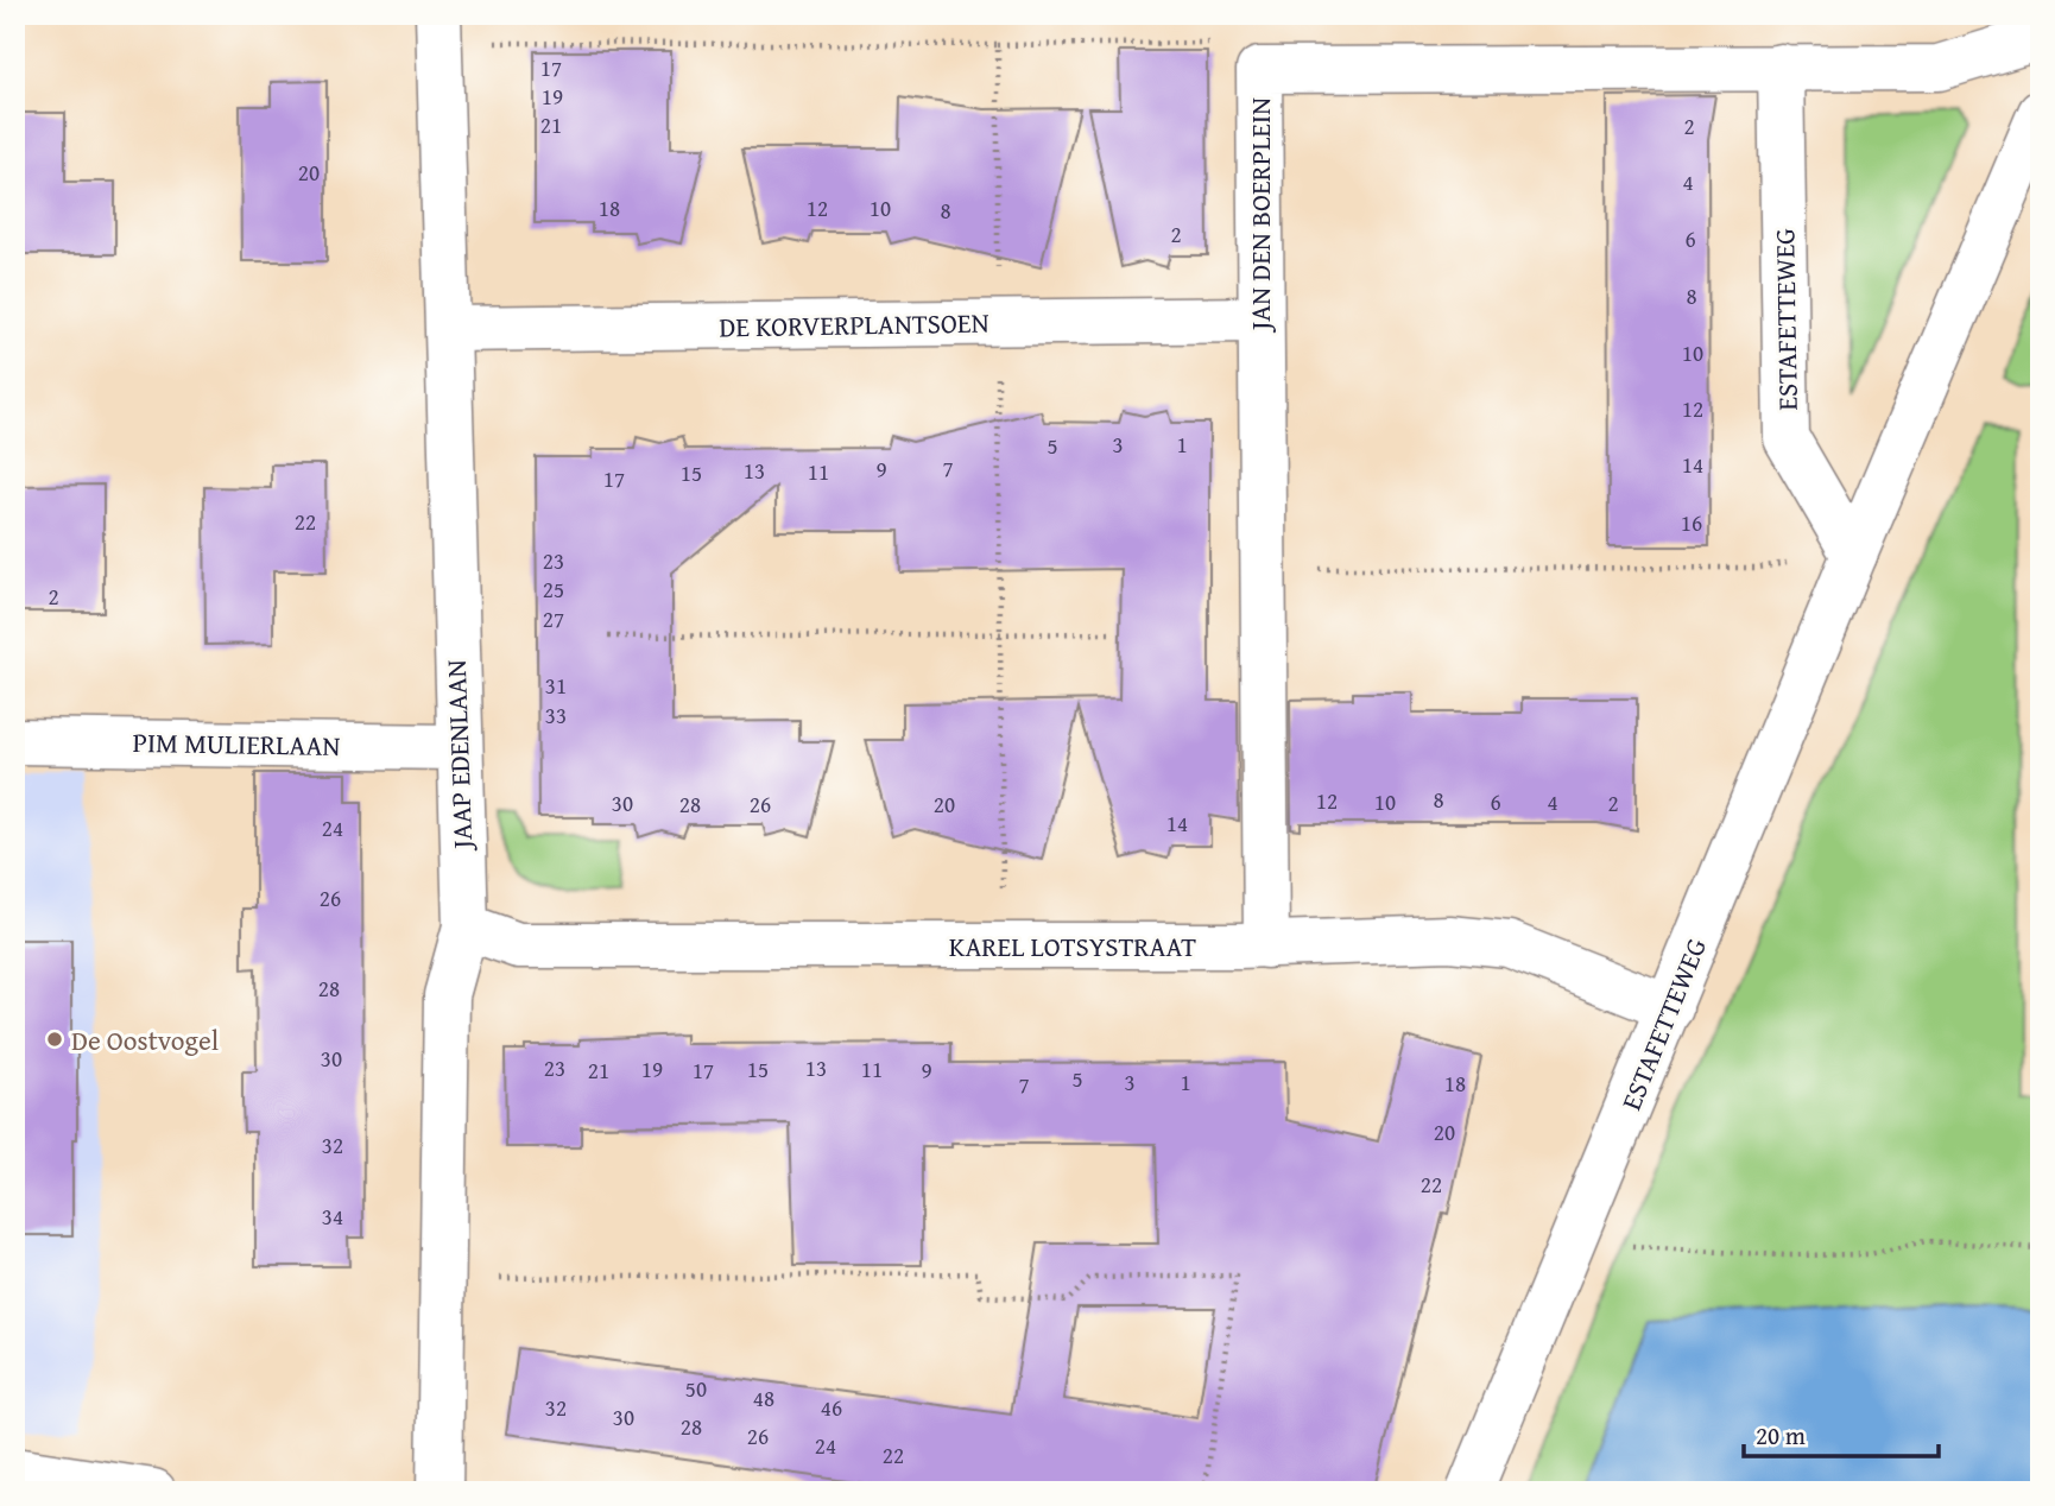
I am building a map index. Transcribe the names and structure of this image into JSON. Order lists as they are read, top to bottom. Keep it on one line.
{"streets":{"street":["JAN DEN BOERPLEIN","ESTAFETTEWEG","DE KORVERPLANTSOEN","PIM MULIERLAAN","JAAP EDENLAAN","KAREL LOTSYSTRAAT"]},"crossings":[["JAN DEN BOERPLEIN","ESTAFETTEWEG"],["JAN DEN BOERPLEIN","DE KORVERPLANTSOEN"],["JAN DEN BOERPLEIN","KAREL LOTSYSTRAAT"],["ESTAFETTEWEG","KAREL LOTSYSTRAAT"],["DE KORVERPLANTSOEN","JAAP EDENLAAN"],["PIM MULIERLAAN","JAAP EDENLAAN"],["JAAP EDENLAAN","KAREL LOTSYSTRAAT"]],"places":["De Oostvogel"],"house_numbers":["17","19","21","2","20","4","18","12","10","8","2","6","8","10","12","3","1","5","14","7","9","13","11","15","17","22","16","23","25","2","27","31","33","8","12","10","6","4","30","2","28","26","20","14","24","26","28","30","23","13","19","15","11","21","17","9","5","3","1","18","7","20","32","22","34","50","48","32","46","30","28","26","24","22"],"scale_bar":"20 m"}
